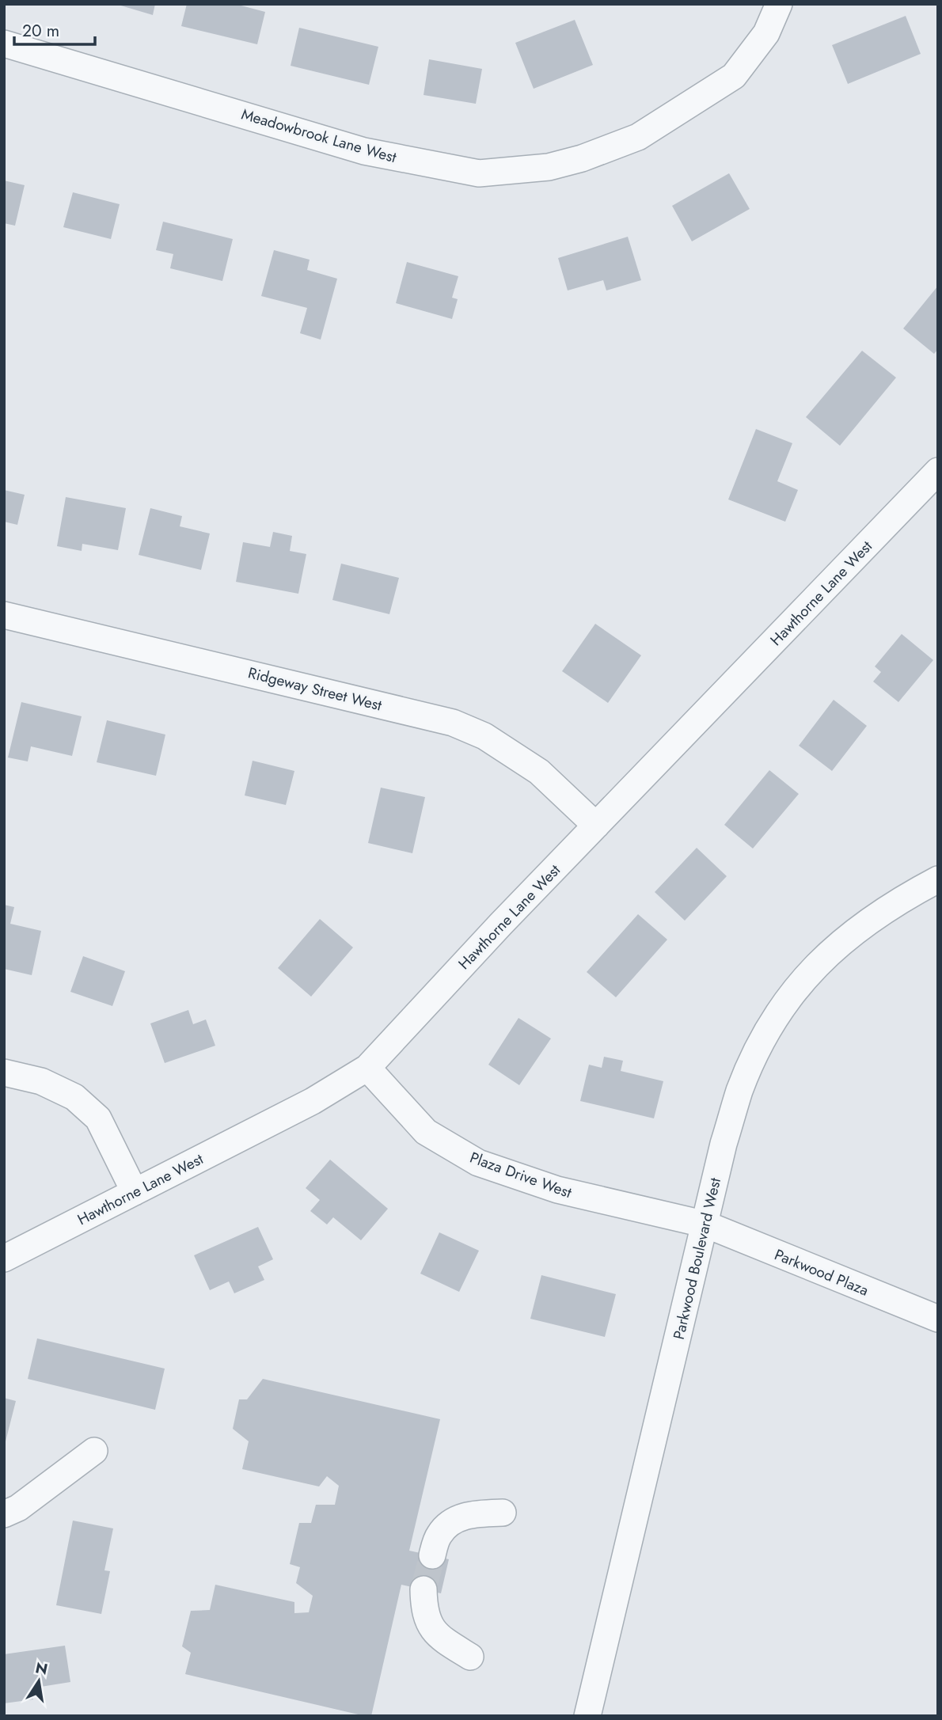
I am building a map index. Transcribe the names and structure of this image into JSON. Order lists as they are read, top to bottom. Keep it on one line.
{"streets":{"street":["Meadowbrook Lane West","Hawthorne Lane West","Ridgeway Street West","Plaza Drive West","Parkwood Boulevard West","Parkwood Plaza"]},"crossings":[["Hawthorne Lane West","Ridgeway Street West"],["Hawthorne Lane West","Plaza Drive West"],["Plaza Drive West","Parkwood Boulevard West"],["Plaza Drive West","Parkwood Plaza"],["Parkwood Boulevard West","Parkwood Plaza"]],"scale_bar":"20 m","north":"top"}
